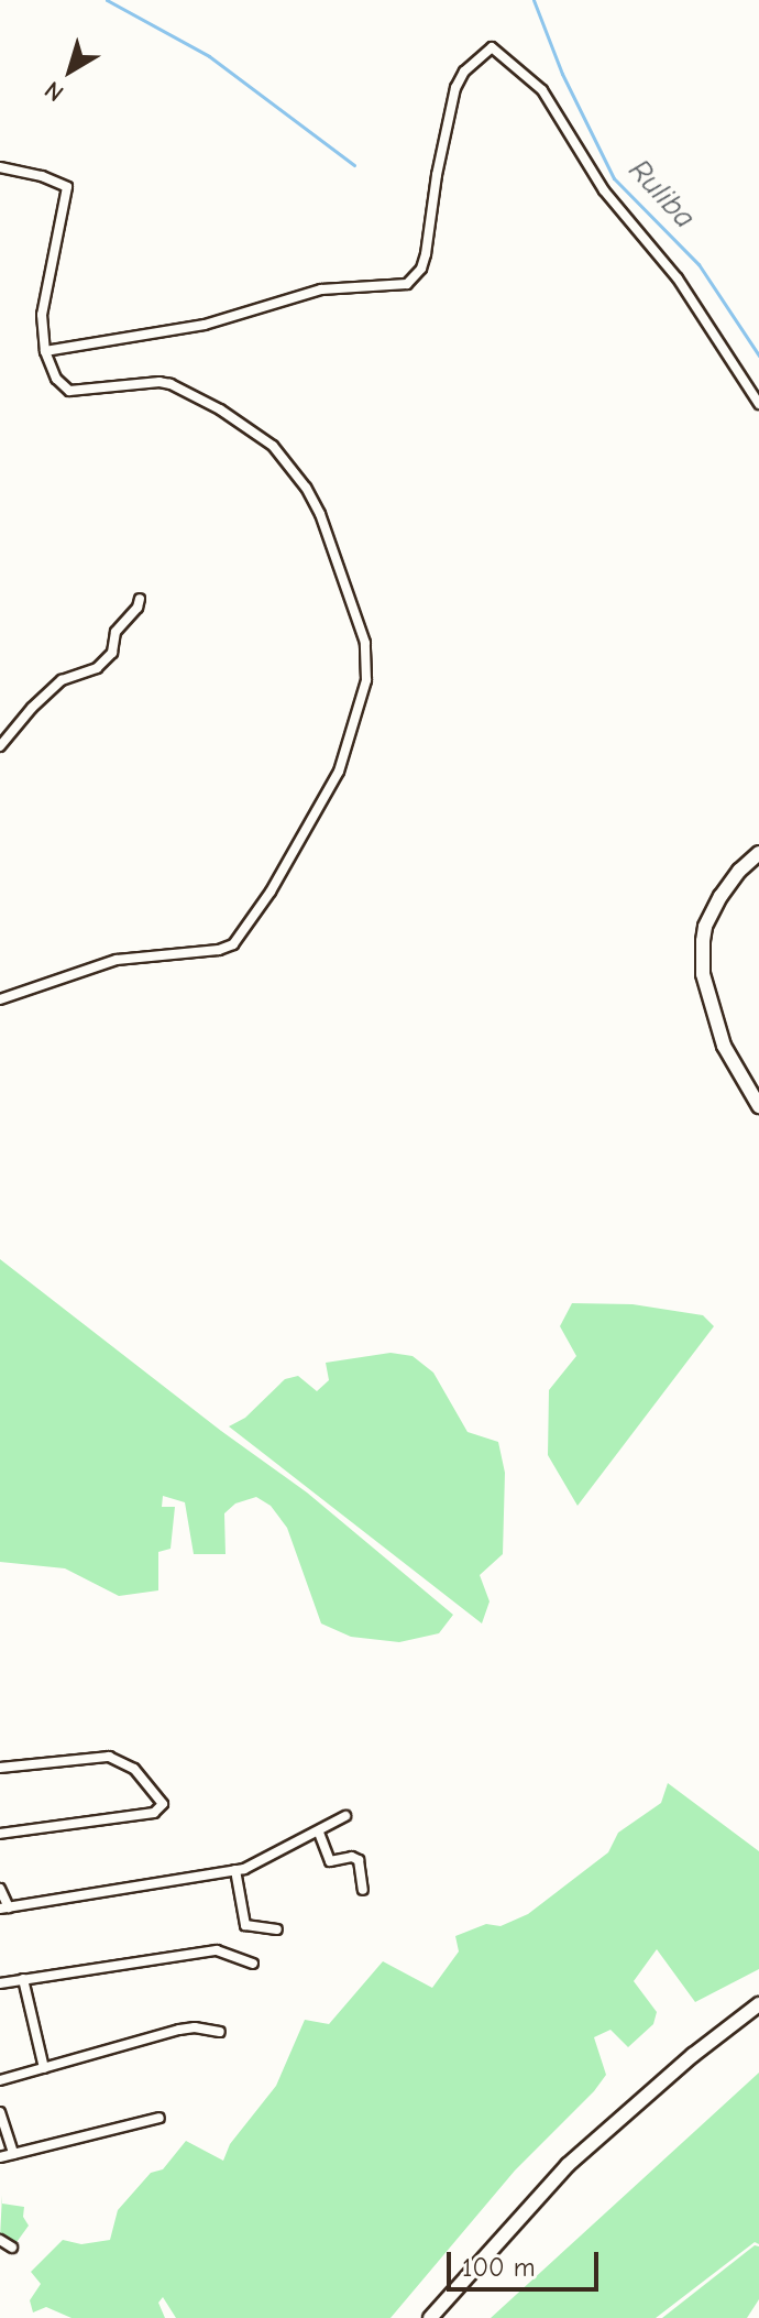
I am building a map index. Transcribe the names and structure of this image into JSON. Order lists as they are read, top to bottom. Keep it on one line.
{"water":["Ruliba"],"scale_bar":"100 m","north":"bottom left"}
